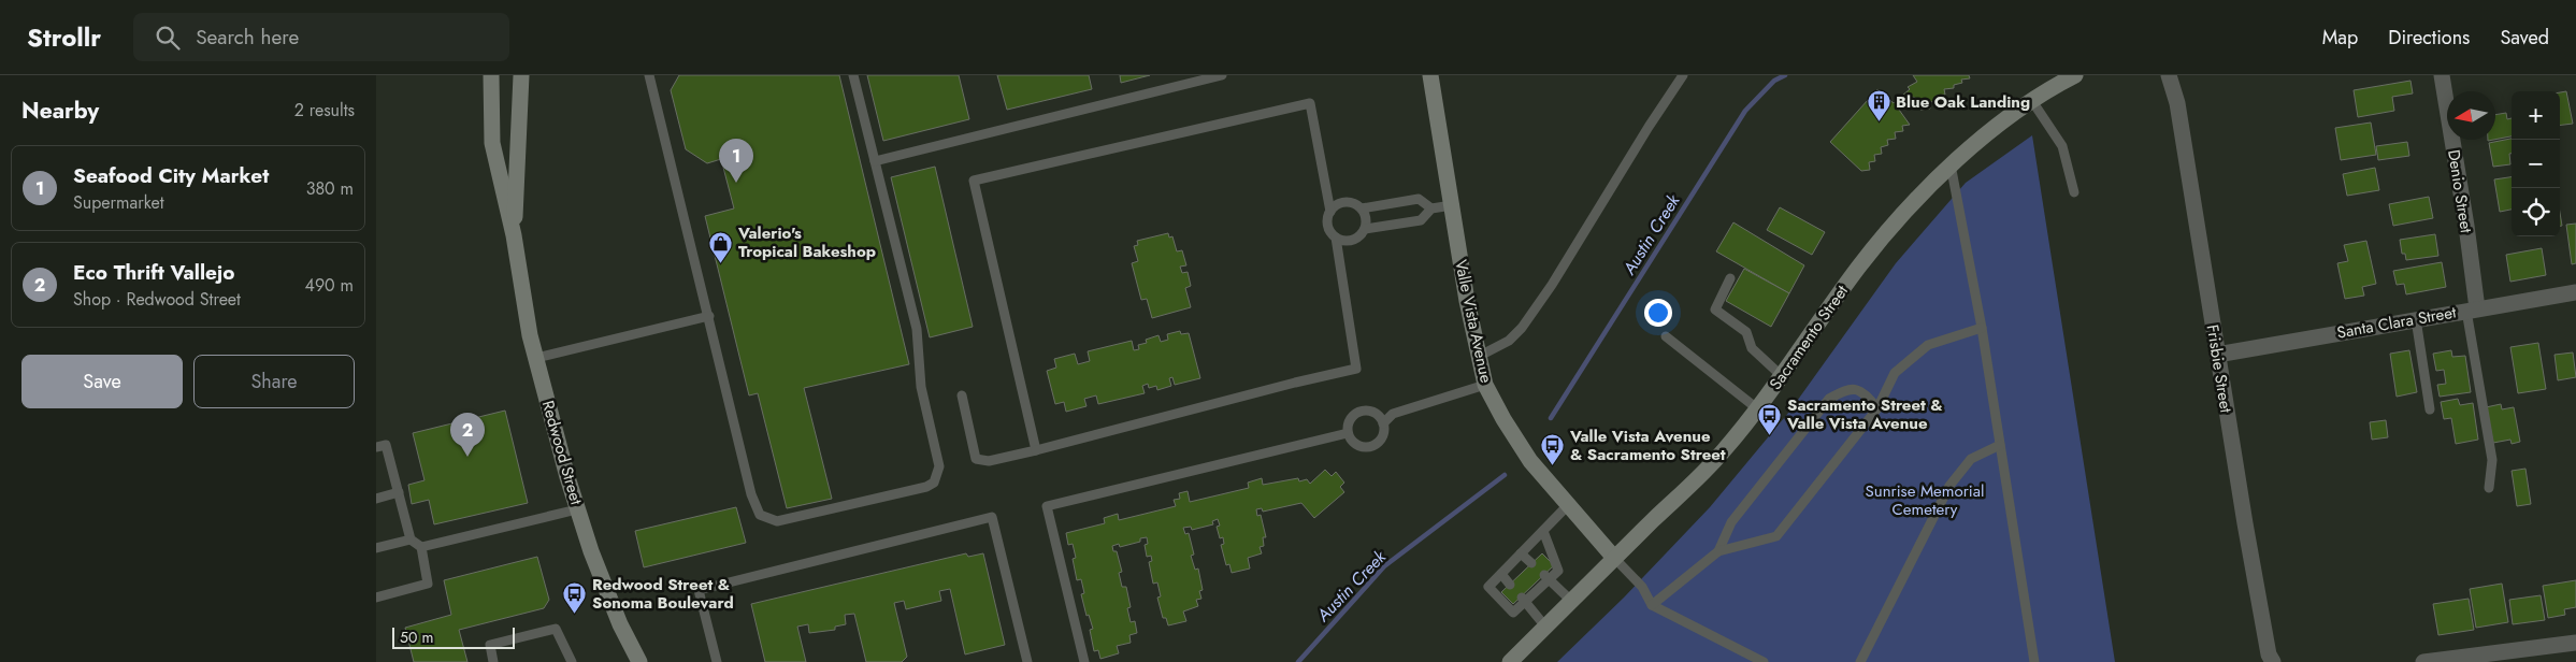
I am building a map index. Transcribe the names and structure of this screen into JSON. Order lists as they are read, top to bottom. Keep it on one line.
{"streets":{"main road":["Valle Vista Avenue","Sacramento Street","Redwood Street"],"street":["Denio Street","Santa Clara Street","Frisbie Street"]},"crossings":[["Denio Street","Santa Clara Street"],["Valle Vista Avenue","Sacramento Street"],["Santa Clara Street","Frisbie Street"]],"water":["Austin Creek"],"parks":["Sunrise Memorial Cemetery"],"places":{"building":["Blue Oak Landing"],"shop":["Valerio's Tropical Bakeshop"],"bus stop":["Sacramento Street & Valle Vista Avenue","Valle Vista Avenue & Sacramento Street","Redwood Street & Sonoma Boulevard"]},"scale_bar":"50 m","north":"left","page":{"header":"Strollr","search":"Search here","nav":["Map","Directions","Saved"],"heading":["Nearby","2 results"],"map_buttons":["+","−"],"pins":["1","2"],"list":[{"mark":"1","name":"Seafood City Market","note":"Supermarket","value":"380 m"},{"mark":"2","name":"Eco Thrift Vallejo","note":"Shop · Redwood Street","value":"490 m"}],"buttons":["Save","Share"],"scale":"50 m"}}
